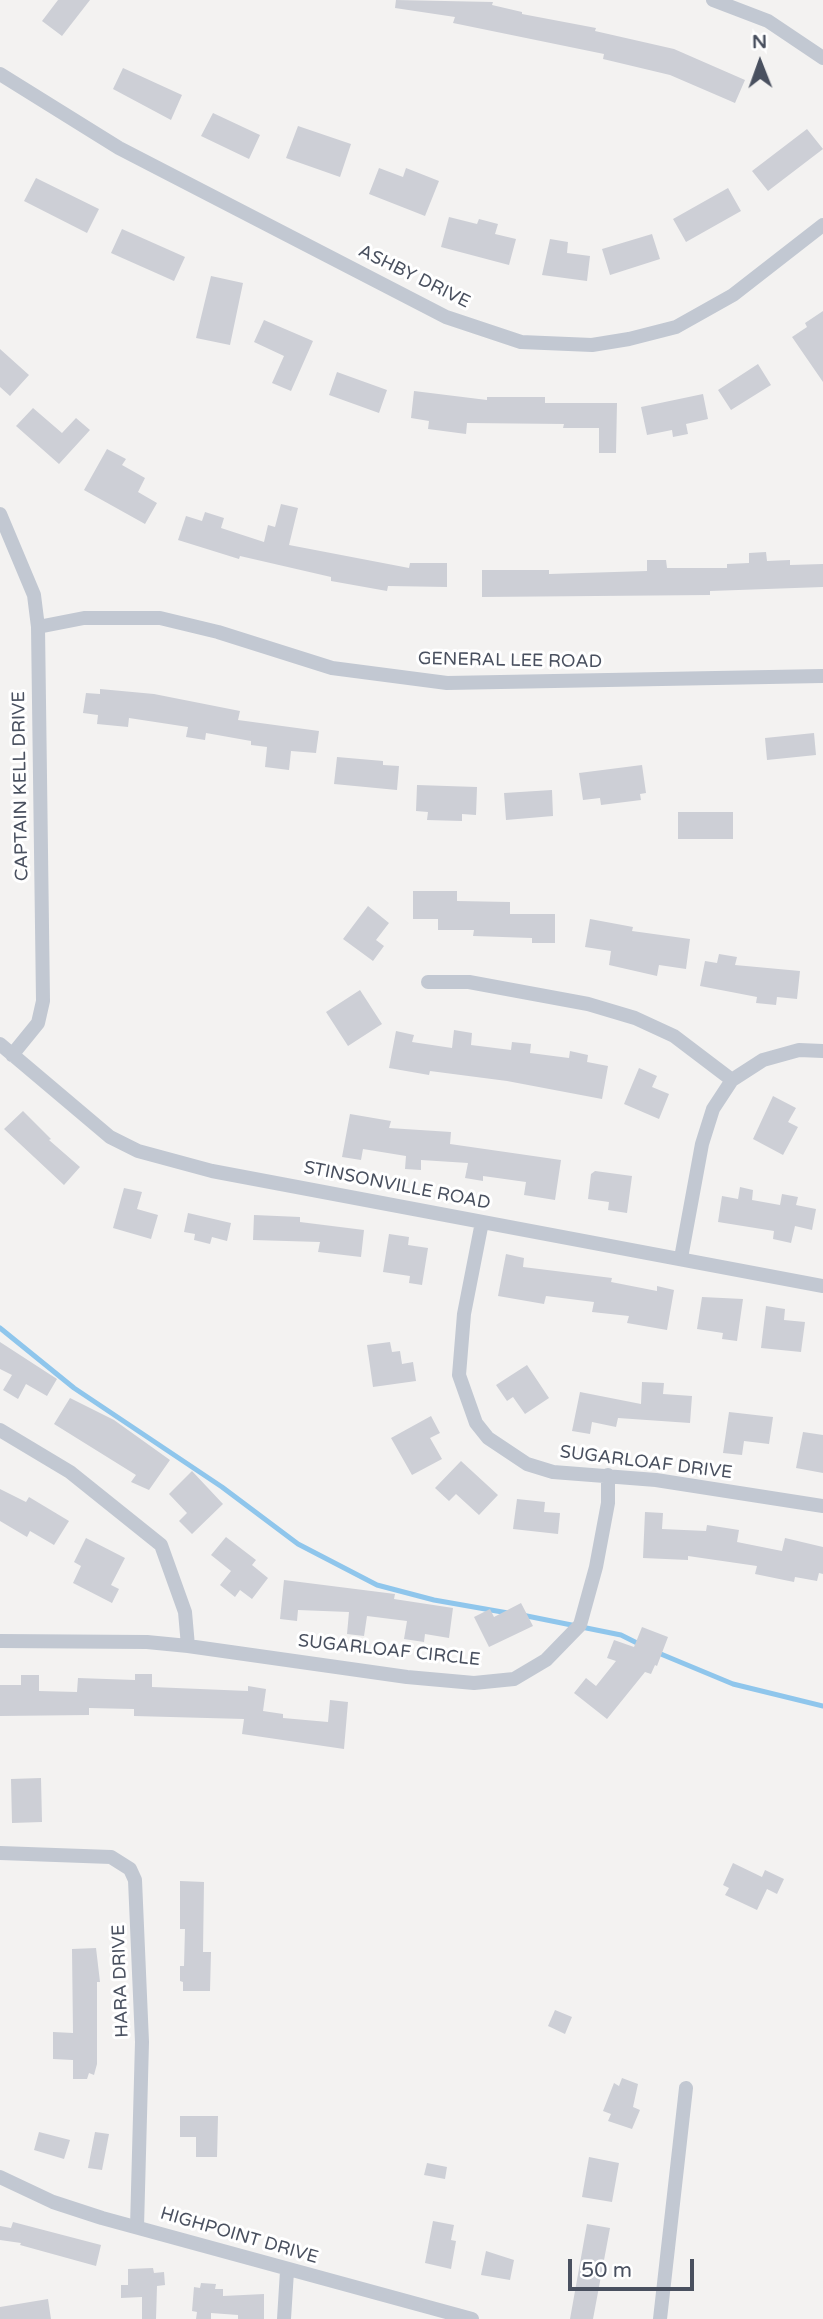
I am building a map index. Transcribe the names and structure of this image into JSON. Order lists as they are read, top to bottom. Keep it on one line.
{"streets":{"street":["ASHBY DRIVE","GENERAL LEE ROAD","CAPTAIN KELL DRIVE","STINSONVILLE ROAD","SUGARLOAF DRIVE","SUGARLOAF CIRCLE","HARA DRIVE","HIGHPOINT DRIVE"]},"crossings":[["GENERAL LEE ROAD","CAPTAIN KELL DRIVE"],["CAPTAIN KELL DRIVE","STINSONVILLE ROAD"],["STINSONVILLE ROAD","SUGARLOAF DRIVE"],["SUGARLOAF DRIVE","SUGARLOAF CIRCLE"],["HARA DRIVE","HIGHPOINT DRIVE"]],"scale_bar":"50 m","north":"top"}
